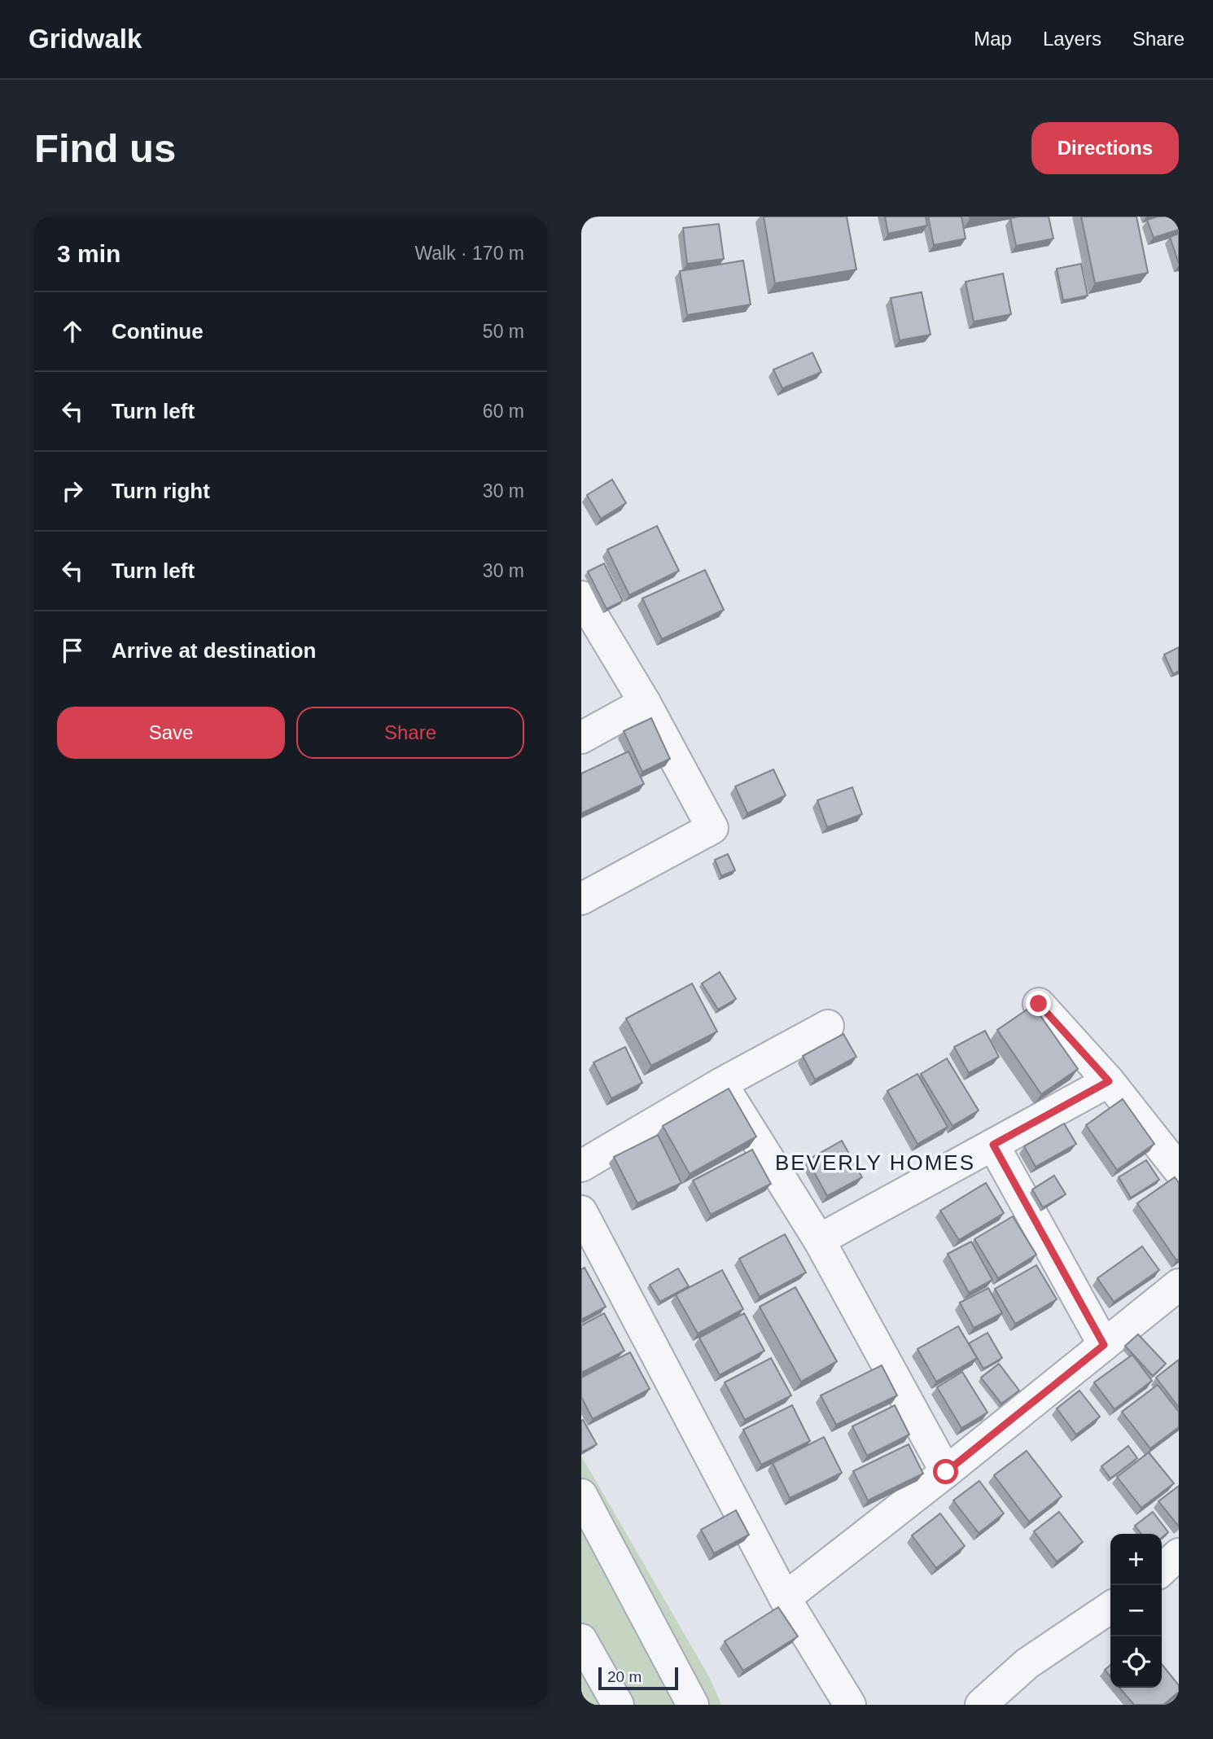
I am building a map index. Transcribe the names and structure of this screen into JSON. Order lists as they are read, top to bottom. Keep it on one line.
{"districts":["BEVERLY HOMES"],"scale_bar":"20 m","page":{"header":"Gridwalk","nav":["Map","Layers","Share"],"buttons":["Directions",["Save","Share"]],"title":"Find us","heading":["3 min","Walk · 170 m"],"list":[["Continue","50 m"],["Turn left","60 m"],["Turn right","30 m"],["Turn left","30 m"],"Arrive at destination"],"map_buttons":["+","−"],"scale":"20 m"}}
